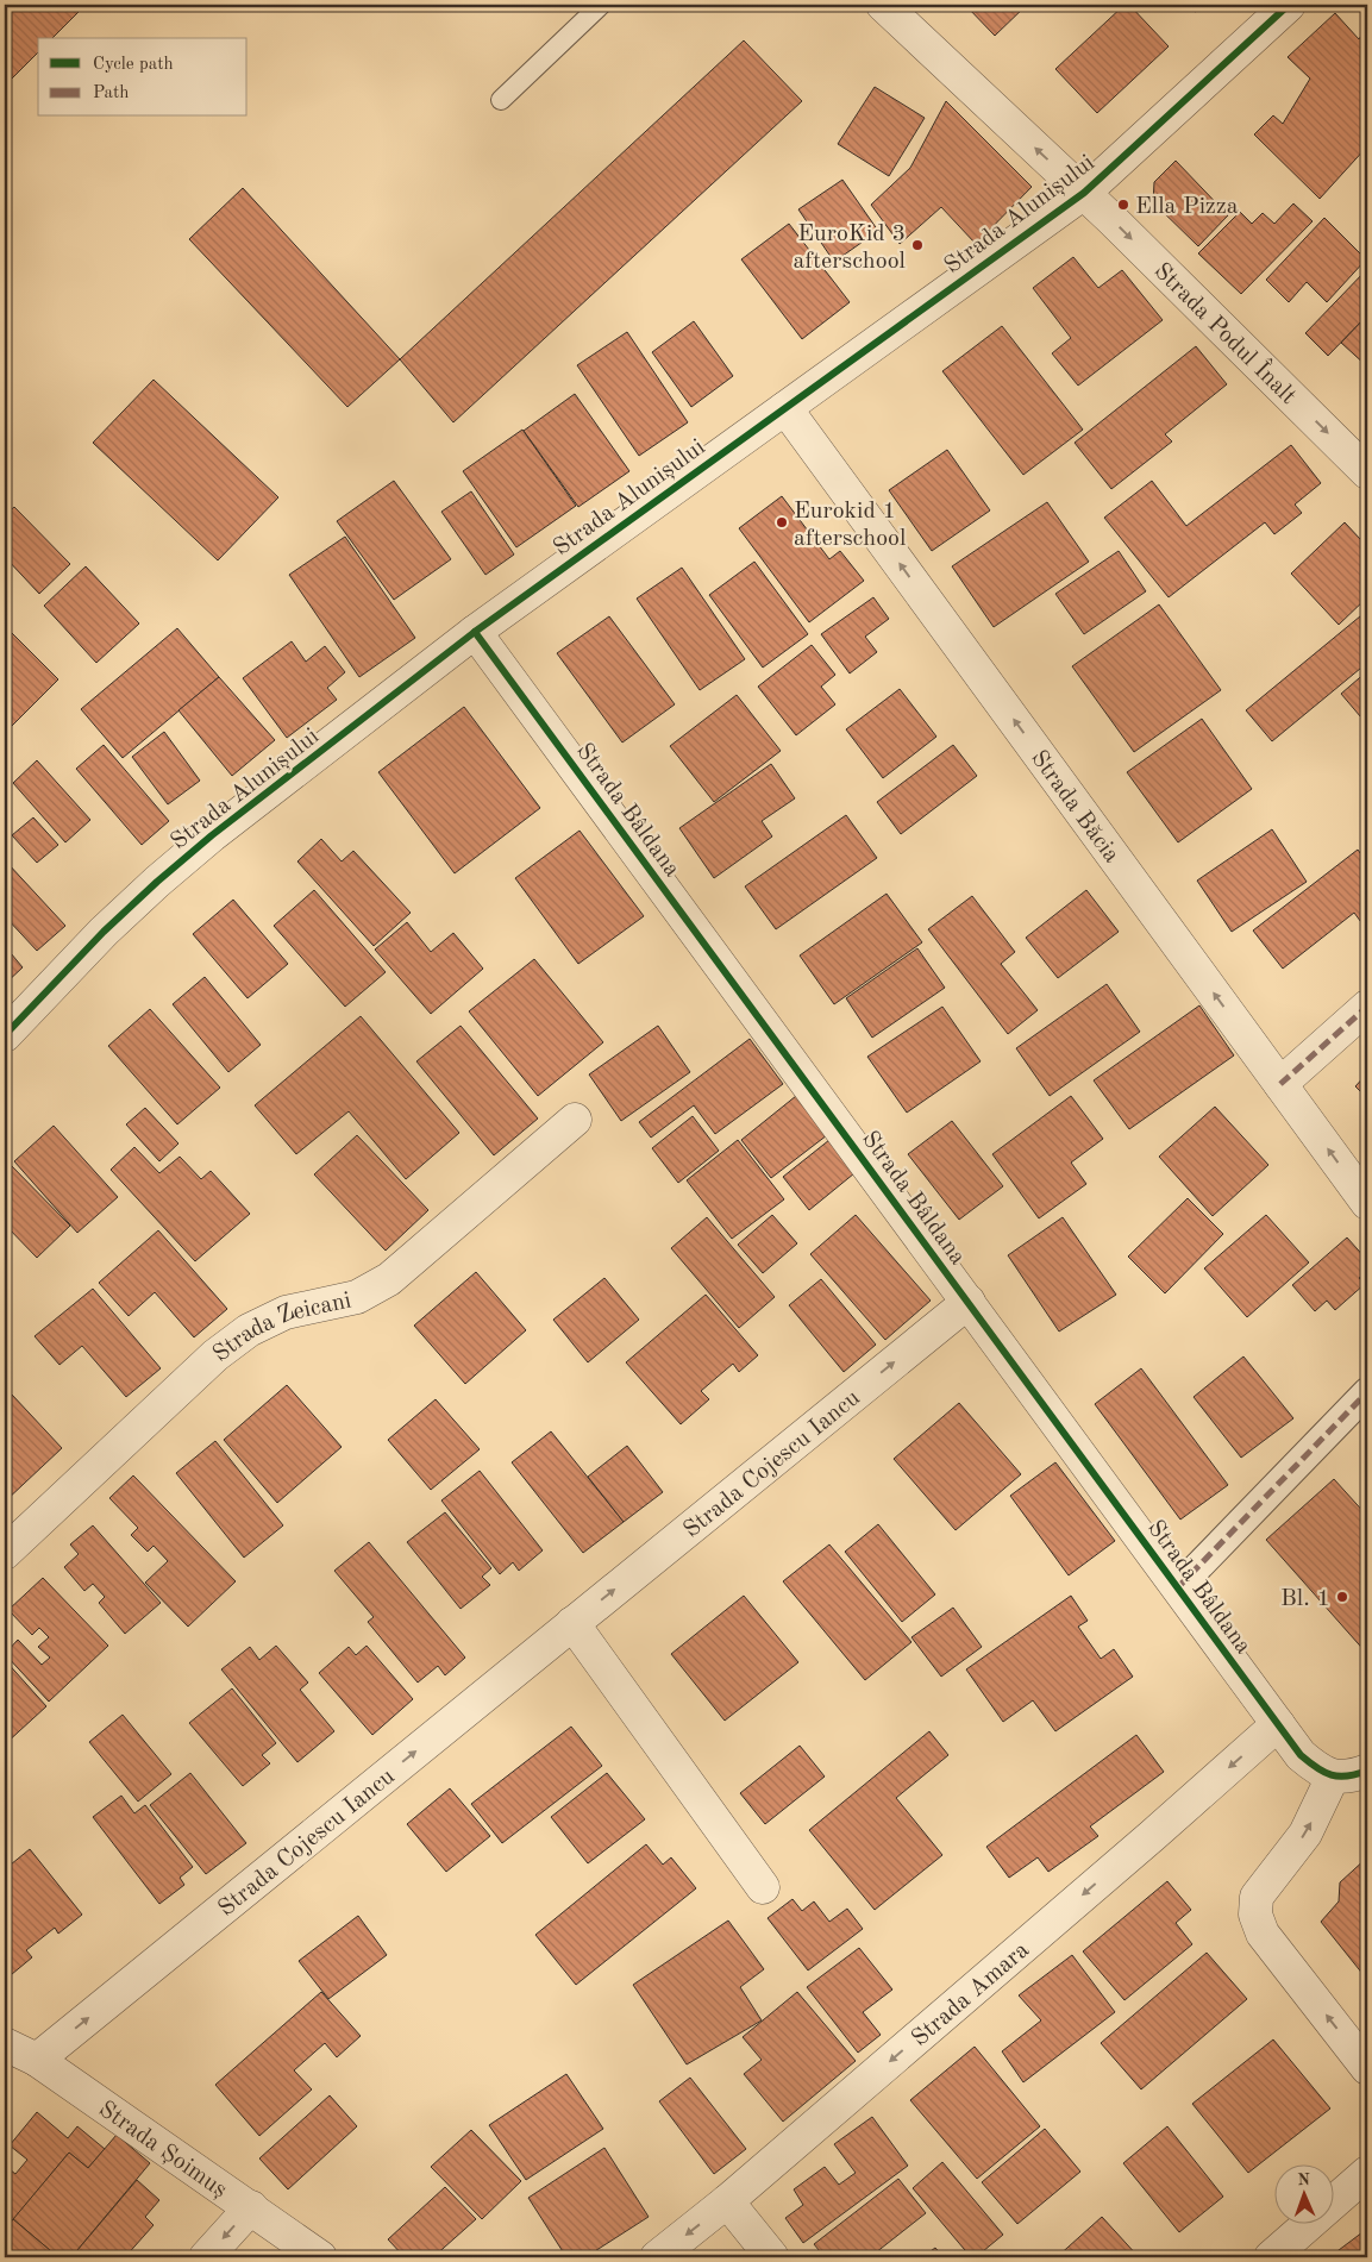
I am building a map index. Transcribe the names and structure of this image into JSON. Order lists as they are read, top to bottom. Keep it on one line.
{"streets":{"street":["Strada Alunișului","Strada Podul Înalt","Strada Băcia","Strada Bâldana","Strada Zeicani","Strada Cojescu Iancu","Strada Amara","Strada Șoimuș"]},"crossings":[["Strada Alunișului","Strada Podul Înalt"],["Strada Alunișului","Strada Băcia"],["Strada Alunișului","Strada Bâldana"],["Strada Bâldana","Strada Cojescu Iancu"],["Strada Bâldana","Strada Amara"],["Strada Cojescu Iancu","Strada Șoimuș"]],"one_way":["Strada Băcia","Strada Cojescu Iancu","Strada Amara"],"places":["Ella Pizza","EuroKid 3 afterschool","Eurokid 1 afterschool","Bl. 1"],"legend":["Cycle path","Path"],"north":"top"}
